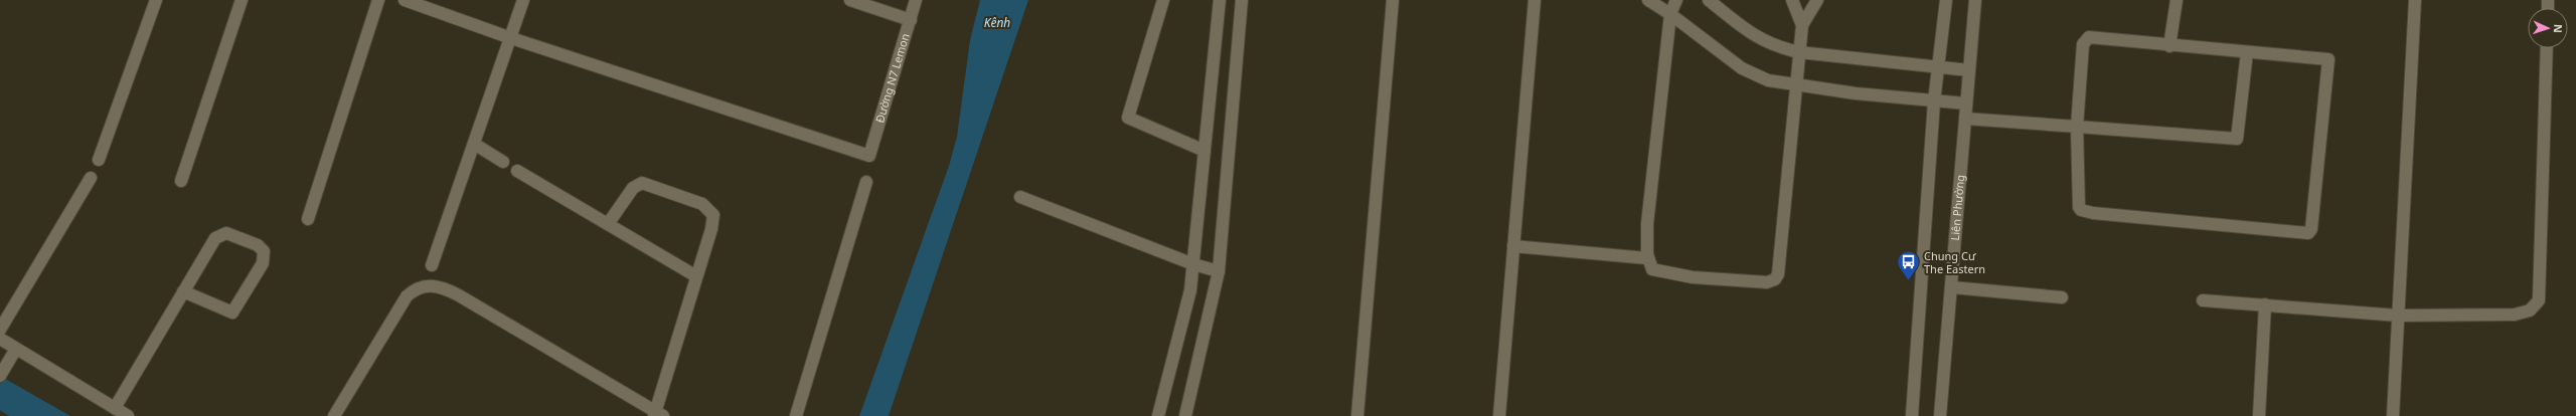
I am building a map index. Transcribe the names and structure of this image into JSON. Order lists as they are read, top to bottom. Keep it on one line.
{"streets":{"street":["Đường N7 Lemon","Liên Phường"]},"water":["Kênh"],"places":{"bus stop":["Chung Cư The Eastern"]},"north":"right"}
